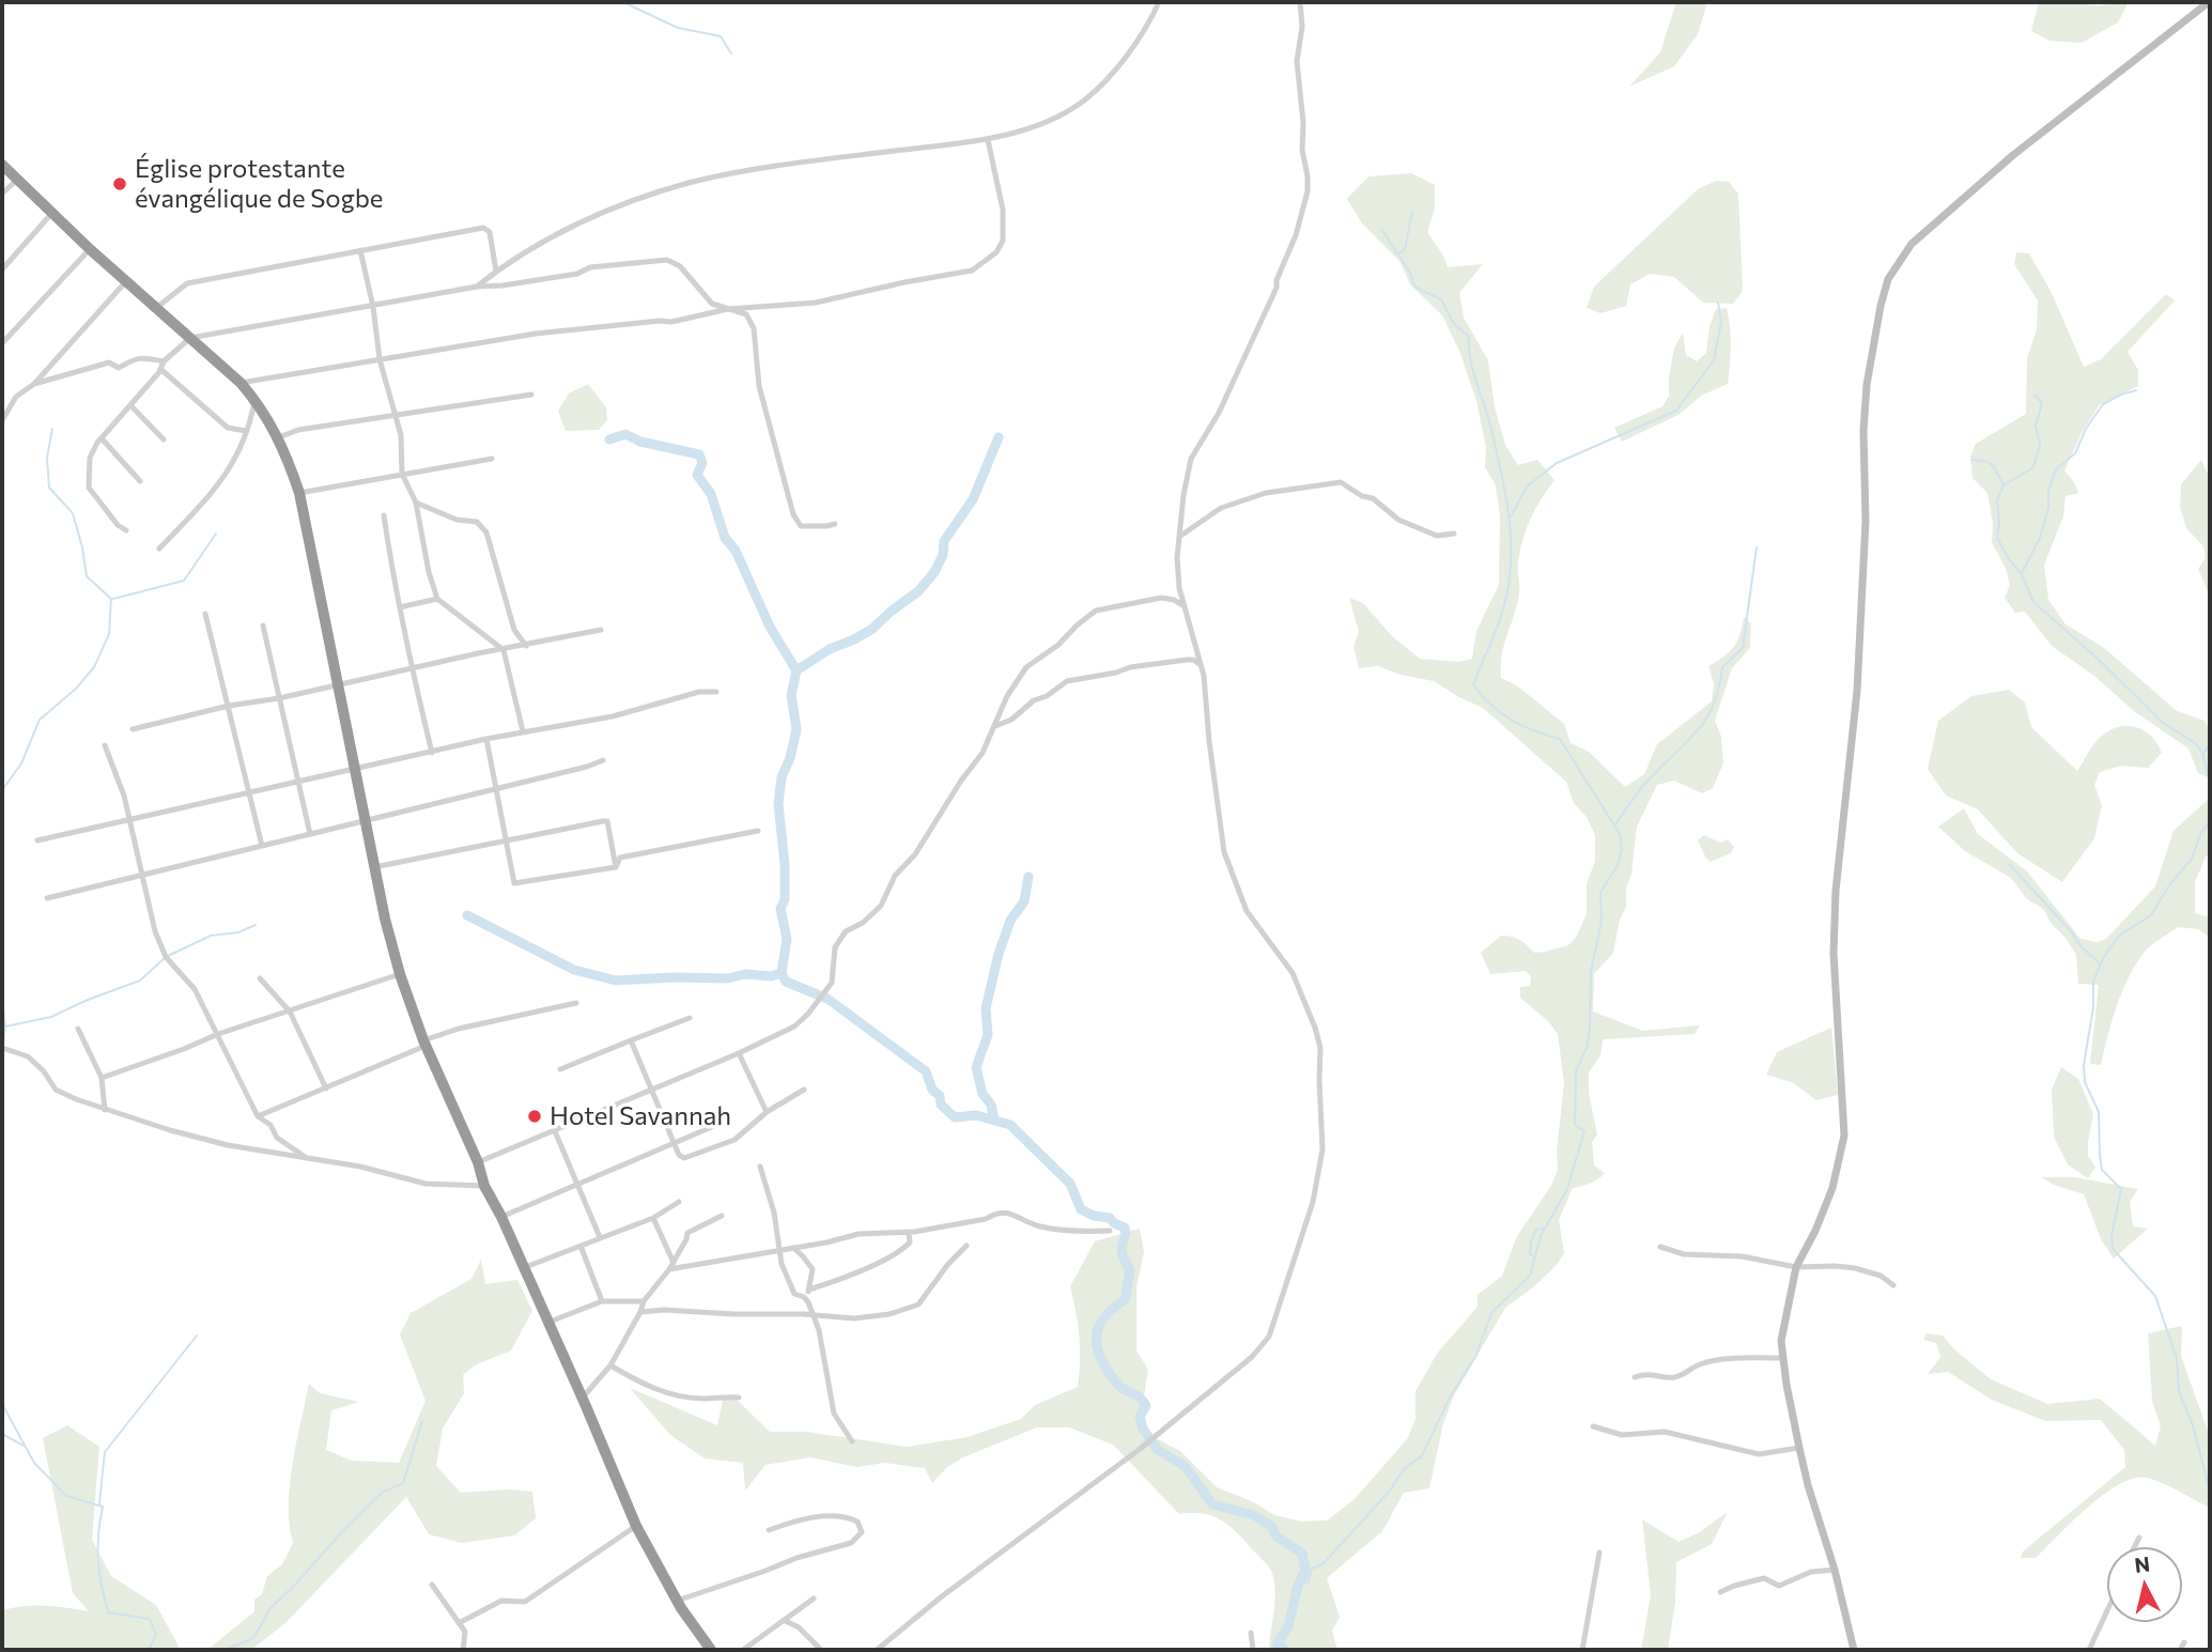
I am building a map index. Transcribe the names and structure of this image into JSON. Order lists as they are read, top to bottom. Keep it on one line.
{"places":["Église protestante évangélique de Sogbe","Hotel Savannah"],"north":"top"}
